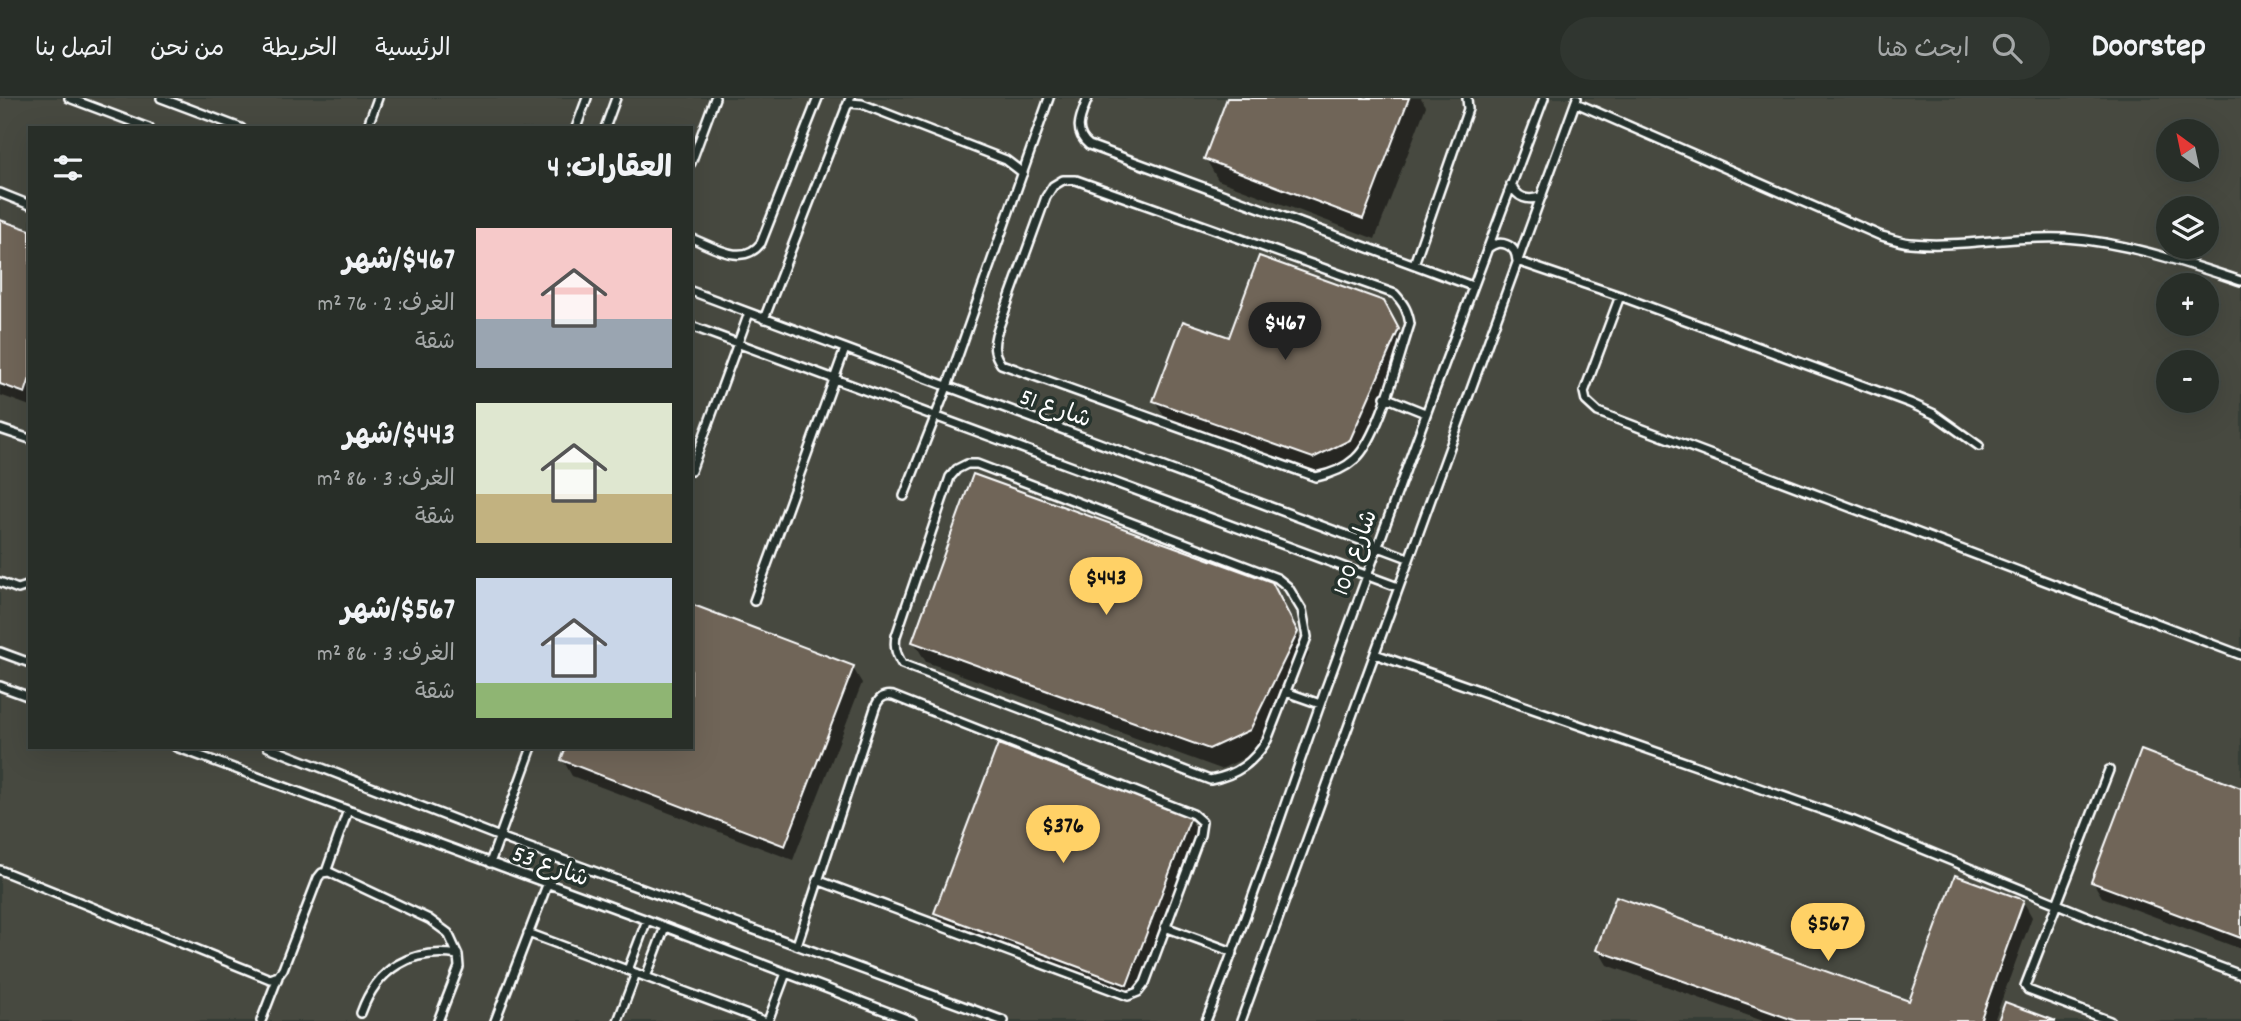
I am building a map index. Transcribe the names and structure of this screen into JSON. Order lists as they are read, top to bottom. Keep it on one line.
{"streets":{"lane":["شارع 51","شارع 100","شارع 53"]},"crossings":[["شارع 51","شارع 100"]],"north":"top left","page":{"header":"Doorstep","search":"ابحث هنا","nav":["الرئيسية","الخريطة","من نحن","اتصل بنا"],"map_buttons":["+","−"],"heading":"العقارات: 4","list":[{"name":"$467/شهر","note":"الغرف: 2 · 76 m² · شقة"},{"name":"$443/شهر","note":"الغرف: 3 · 86 m² · شقة"},{"name":"$567/شهر","note":"الغرف: 3 · 86 m² · شقة"}],"price":["$467","$443","$376","$567"]}}
